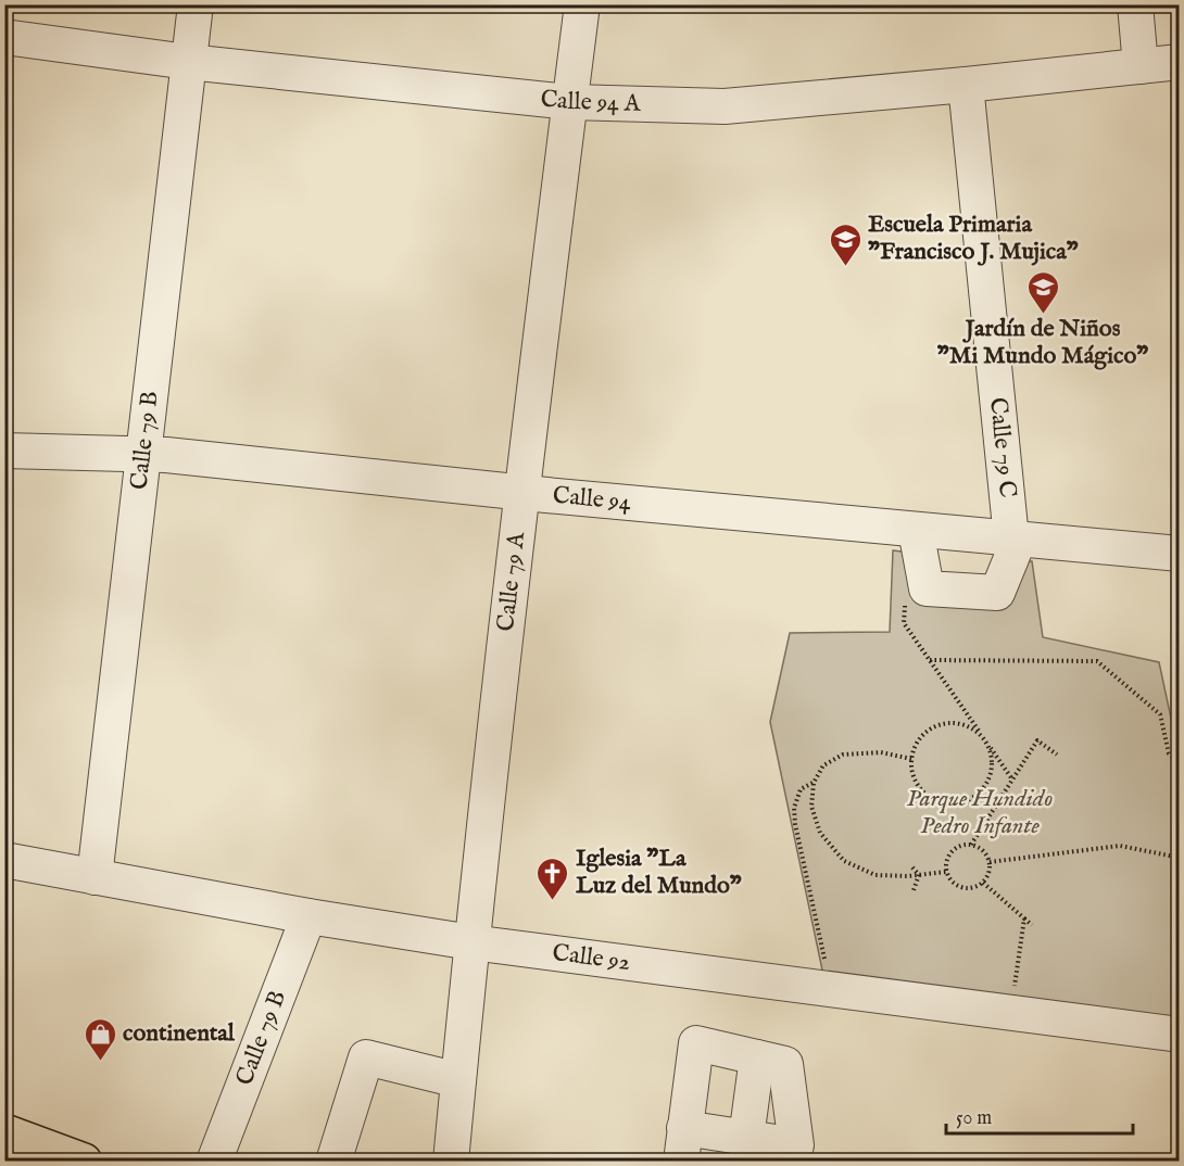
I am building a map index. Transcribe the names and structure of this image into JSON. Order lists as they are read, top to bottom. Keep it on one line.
{"streets":{"street":["Calle 94 A","Calle 79 B","Calle 79 C","Calle 94","Calle 79 A","Calle 92"]},"crossings":[["Calle 94 A","Calle 79 B"],["Calle 94 A","Calle 79 C"],["Calle 94 A","Calle 79 A"],["Calle 79 B","Calle 94"],["Calle 79 B","Calle 92"],["Calle 79 C","Calle 94"],["Calle 94","Calle 79 A"],["Calle 79 A","Calle 92"]],"parks":["Parque Hundido Pedro Infante"],"places":{"school or university":["Escuela Primaria \"Francisco J. Mujica\"","Jardín de Niños \"Mi Mundo Mágico\""],"church":["Iglesia \"La Luz del Mundo\""],"shop":["continental"]},"scale_bar":"50 m"}
